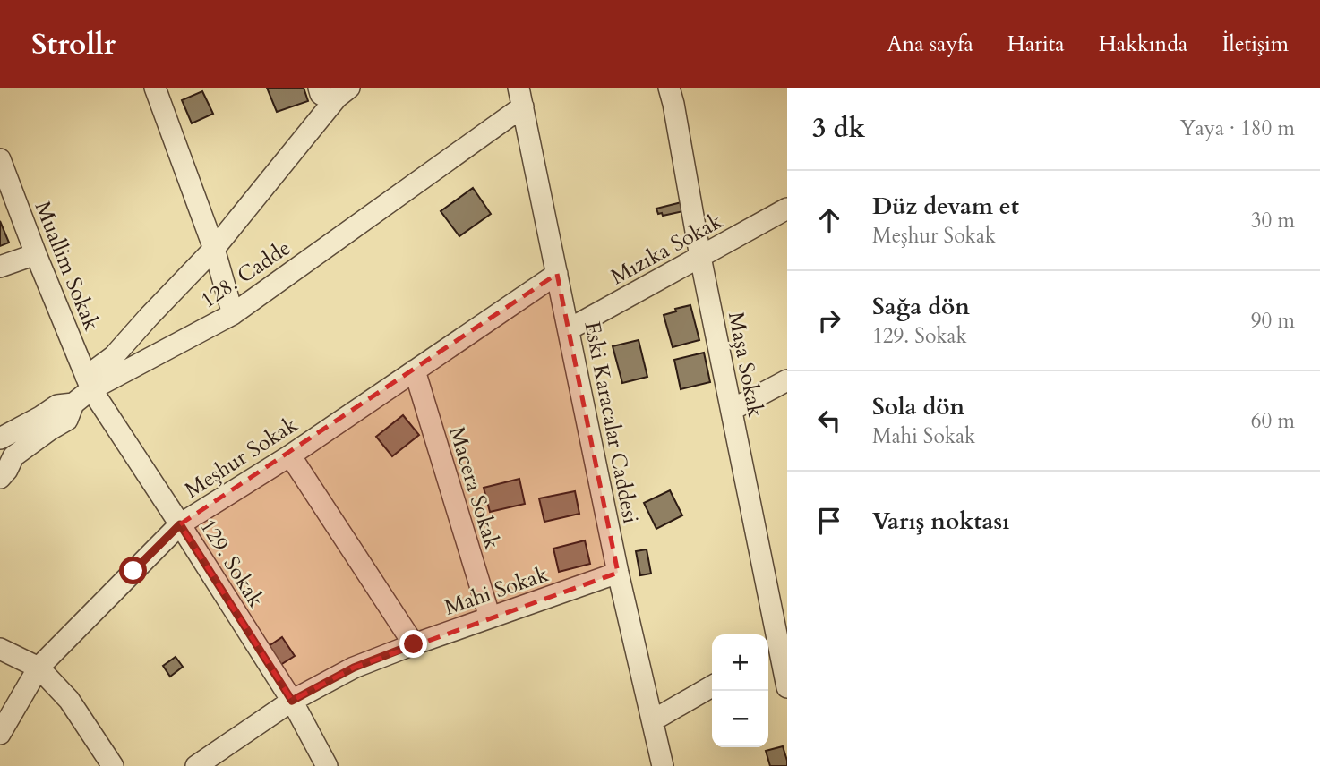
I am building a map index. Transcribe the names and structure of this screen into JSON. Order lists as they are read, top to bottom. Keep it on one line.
{"streets":{"street":["Mızıka Sokak","Muallim Sokak","128. Cadde","Maşa Sokak","Eski Karacalar Caddesi","Meşhur Sokak","Macera Sokak","129. Sokak","Mahi Sokak"]},"crossings":[["Mızıka Sokak","Maşa Sokak"],["Mızıka Sokak","Eski Karacalar Caddesi"],["Muallim Sokak","128. Cadde"],["Muallim Sokak","129. Sokak"],["128. Cadde","Eski Karacalar Caddesi"],["128. Cadde","129. Sokak"],["Eski Karacalar Caddesi","Meşhur Sokak"],["Eski Karacalar Caddesi","Mahi Sokak"],["Meşhur Sokak","Macera Sokak"],["Meşhur Sokak","129. Sokak"],["Macera Sokak","Mahi Sokak"],["129. Sokak","Mahi Sokak"]],"page":{"header":"Strollr","nav":["Ana sayfa","Harita","Hakkında","İletişim"],"heading":["3 dk","Yaya · 180 m"],"list":[["Düz devam et","Meşhur Sokak","30 m"],["Sağa dön","129. Sokak","90 m"],["Sola dön","Mahi Sokak","60 m"],"Varış noktası"],"map_buttons":["+","−"]}}
